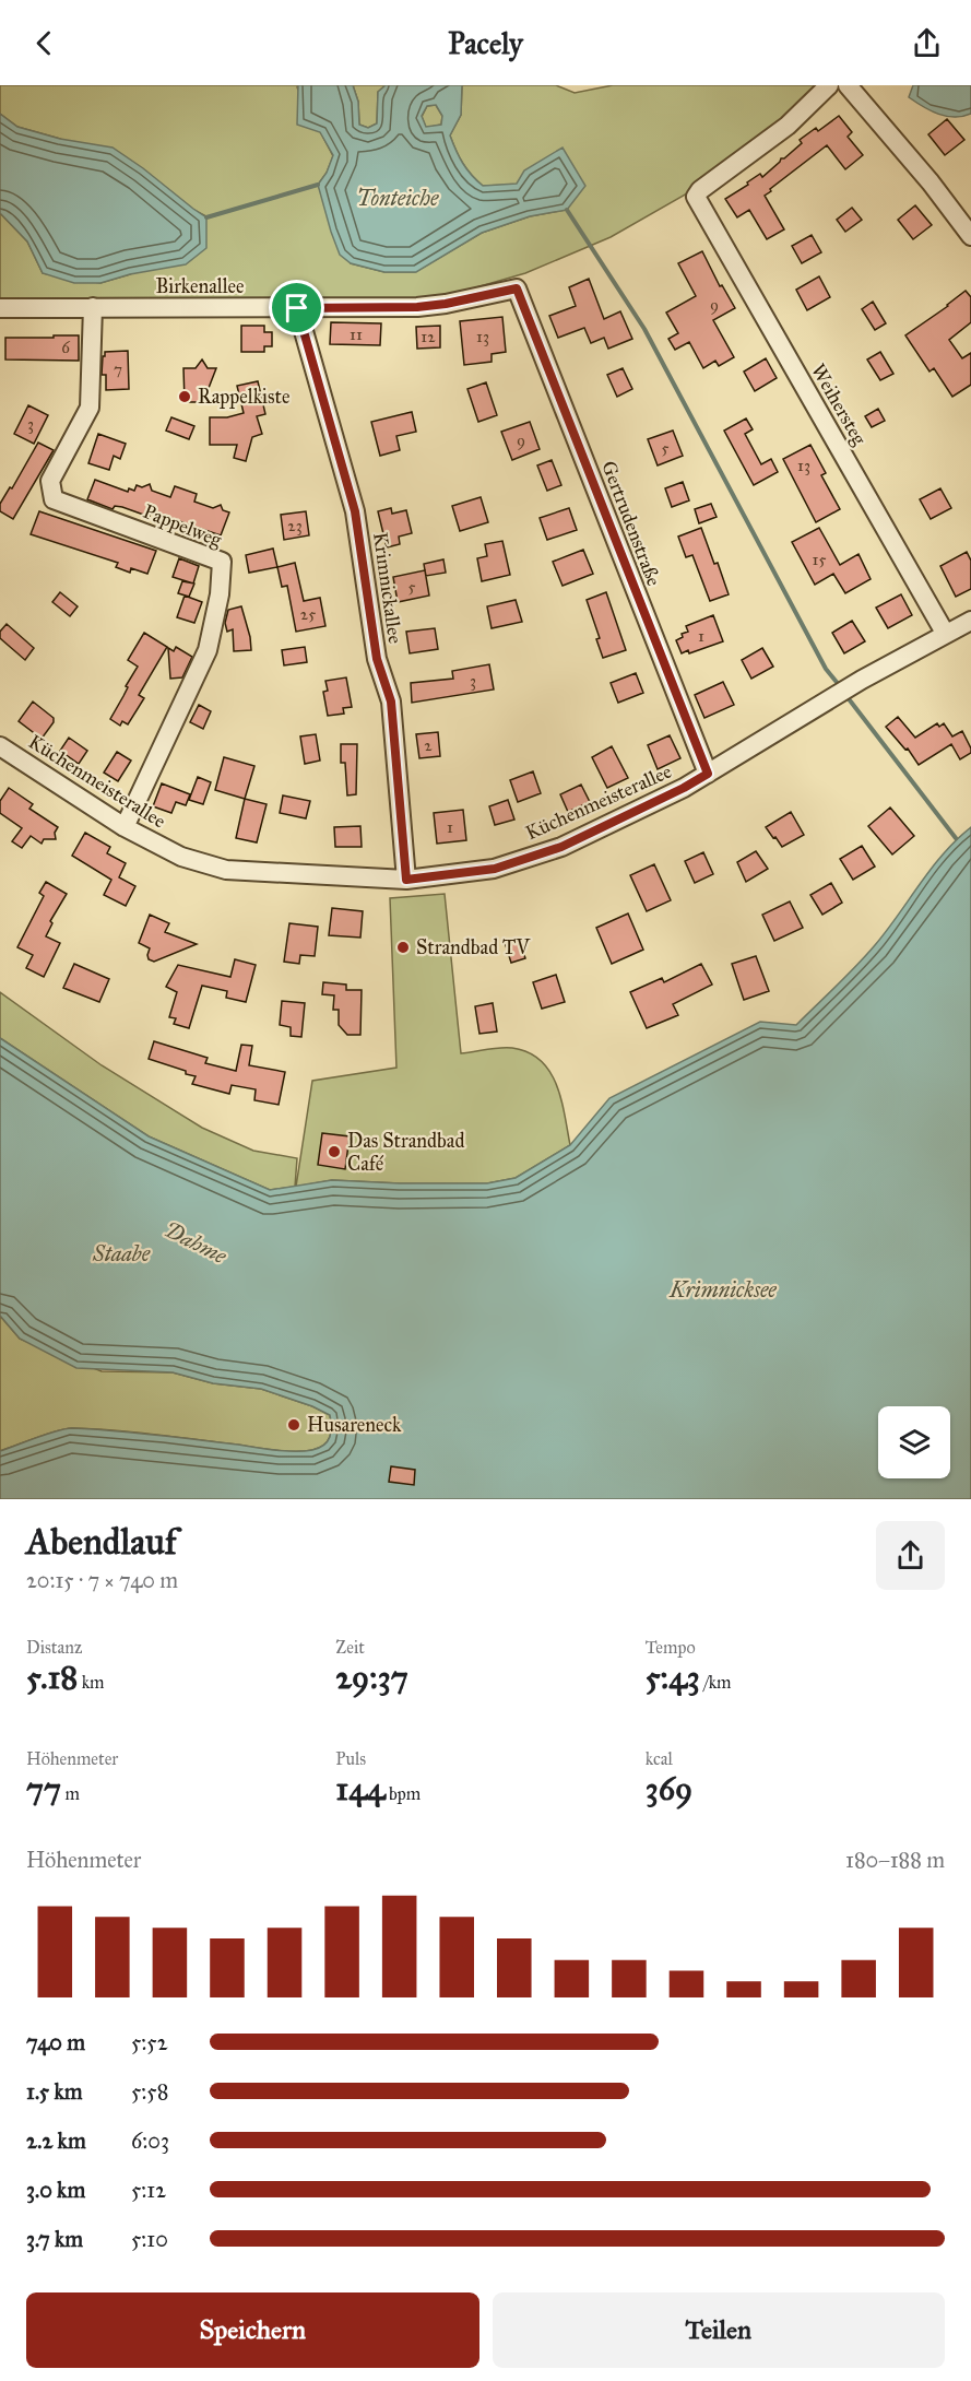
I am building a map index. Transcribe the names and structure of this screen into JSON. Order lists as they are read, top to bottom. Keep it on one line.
{"streets":{"street":["Birkenallee","Weihersteg","Gertrudenstraße","Pappelweg","Krimnickallee","Küchenmeisterallee"]},"crossings":[["Birkenallee","Gertrudenstraße"],["Birkenallee","Pappelweg"],["Birkenallee","Krimnickallee"],["Weihersteg","Küchenmeisterallee"],["Gertrudenstraße","Küchenmeisterallee"],["Pappelweg","Küchenmeisterallee"],["Krimnickallee","Küchenmeisterallee"]],"water":["Tonteiche","Dahme","Staabe","Krimnicksee"],"places":["Rappelkiste","Strandbad TV","Das Strandbad Café","Husareneck"],"house_numbers":["9","11","12","13","6","7","3","9","5","13","23","15","5","25","1","3","2","1"],"page":{"header":"Pacely","heading":["Abendlauf","20:15 · 7 × 740 m"],"stats":[["Distanz","5.18 km"],["Zeit","29:37"],["Tempo","5:43 /km"],["Höhenmeter","77 m"],["Puls","144 bpm"],["kcal","369"]],"chart":["Höhenmeter","180–188 m"],"list":[{"name":"740 m","note":"5:52"},{"name":"1.5 km","note":"5:58"},{"name":"2.2 km","note":"6:03"},{"name":"3.0 km","note":"5:12"},{"name":"3.7 km","note":"5:10"}],"buttons":["Speichern","Teilen"]}}
